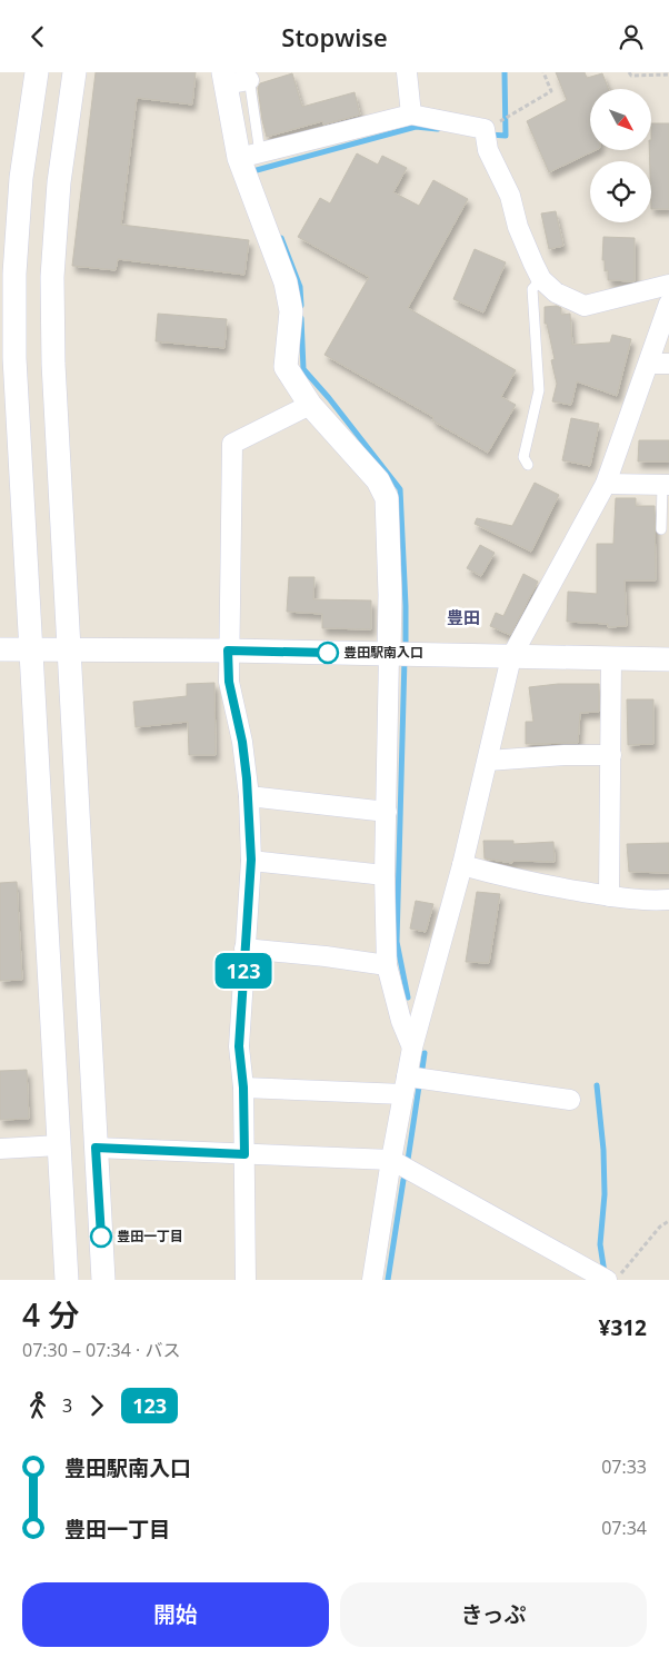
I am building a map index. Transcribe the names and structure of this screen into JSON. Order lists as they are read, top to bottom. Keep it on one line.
{"districts":["豊田"],"places":["豊田駅南入口","豊田一丁目"],"lines":["bus line 123"],"north":"bottom right","page":{"header":"Stopwise","on_map":"123","heading":["4 分","07:30 – 07:34 · バス","¥312"],"legs":["3","123"],"list":[{"name":"豊田駅南入口","value":"07:33"},{"name":"豊田一丁目","value":"07:34"}],"buttons":["開始","きっぷ"]}}
